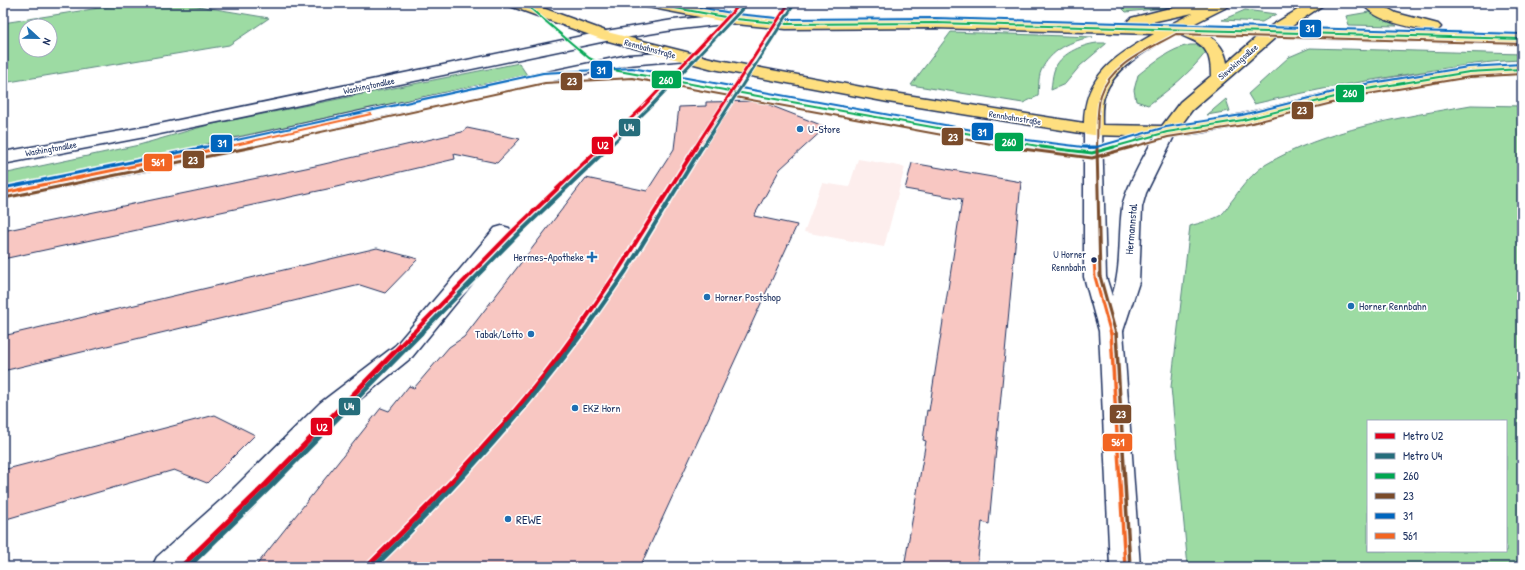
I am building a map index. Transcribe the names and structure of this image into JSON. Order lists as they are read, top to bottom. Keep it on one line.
{"streets":{"main road":["Rennbahnstraße","Sievekingsallee"],"street":["Washingtonallee","Hermannstal"]},"crossings":[["Rennbahnstraße","Sievekingsallee"],["Rennbahnstraße","Washingtonallee"],["Rennbahnstraße","Hermannstal"],["Sievekingsallee","Hermannstal"]],"places":{"other":["U-Store","U Horner Rennbahn","Horner Postshop","Horner Rennbahn","Tabak/Lotto","EKZ Horn","REWE"],"health":["Hermes-Apotheke"]},"lines":["metro line U2","transit line 260","transit line 31","metro line U4","transit line 23","transit line 561"],"legend":["Metro U2","Metro U4","260","23","31","561"],"north":"right"}
